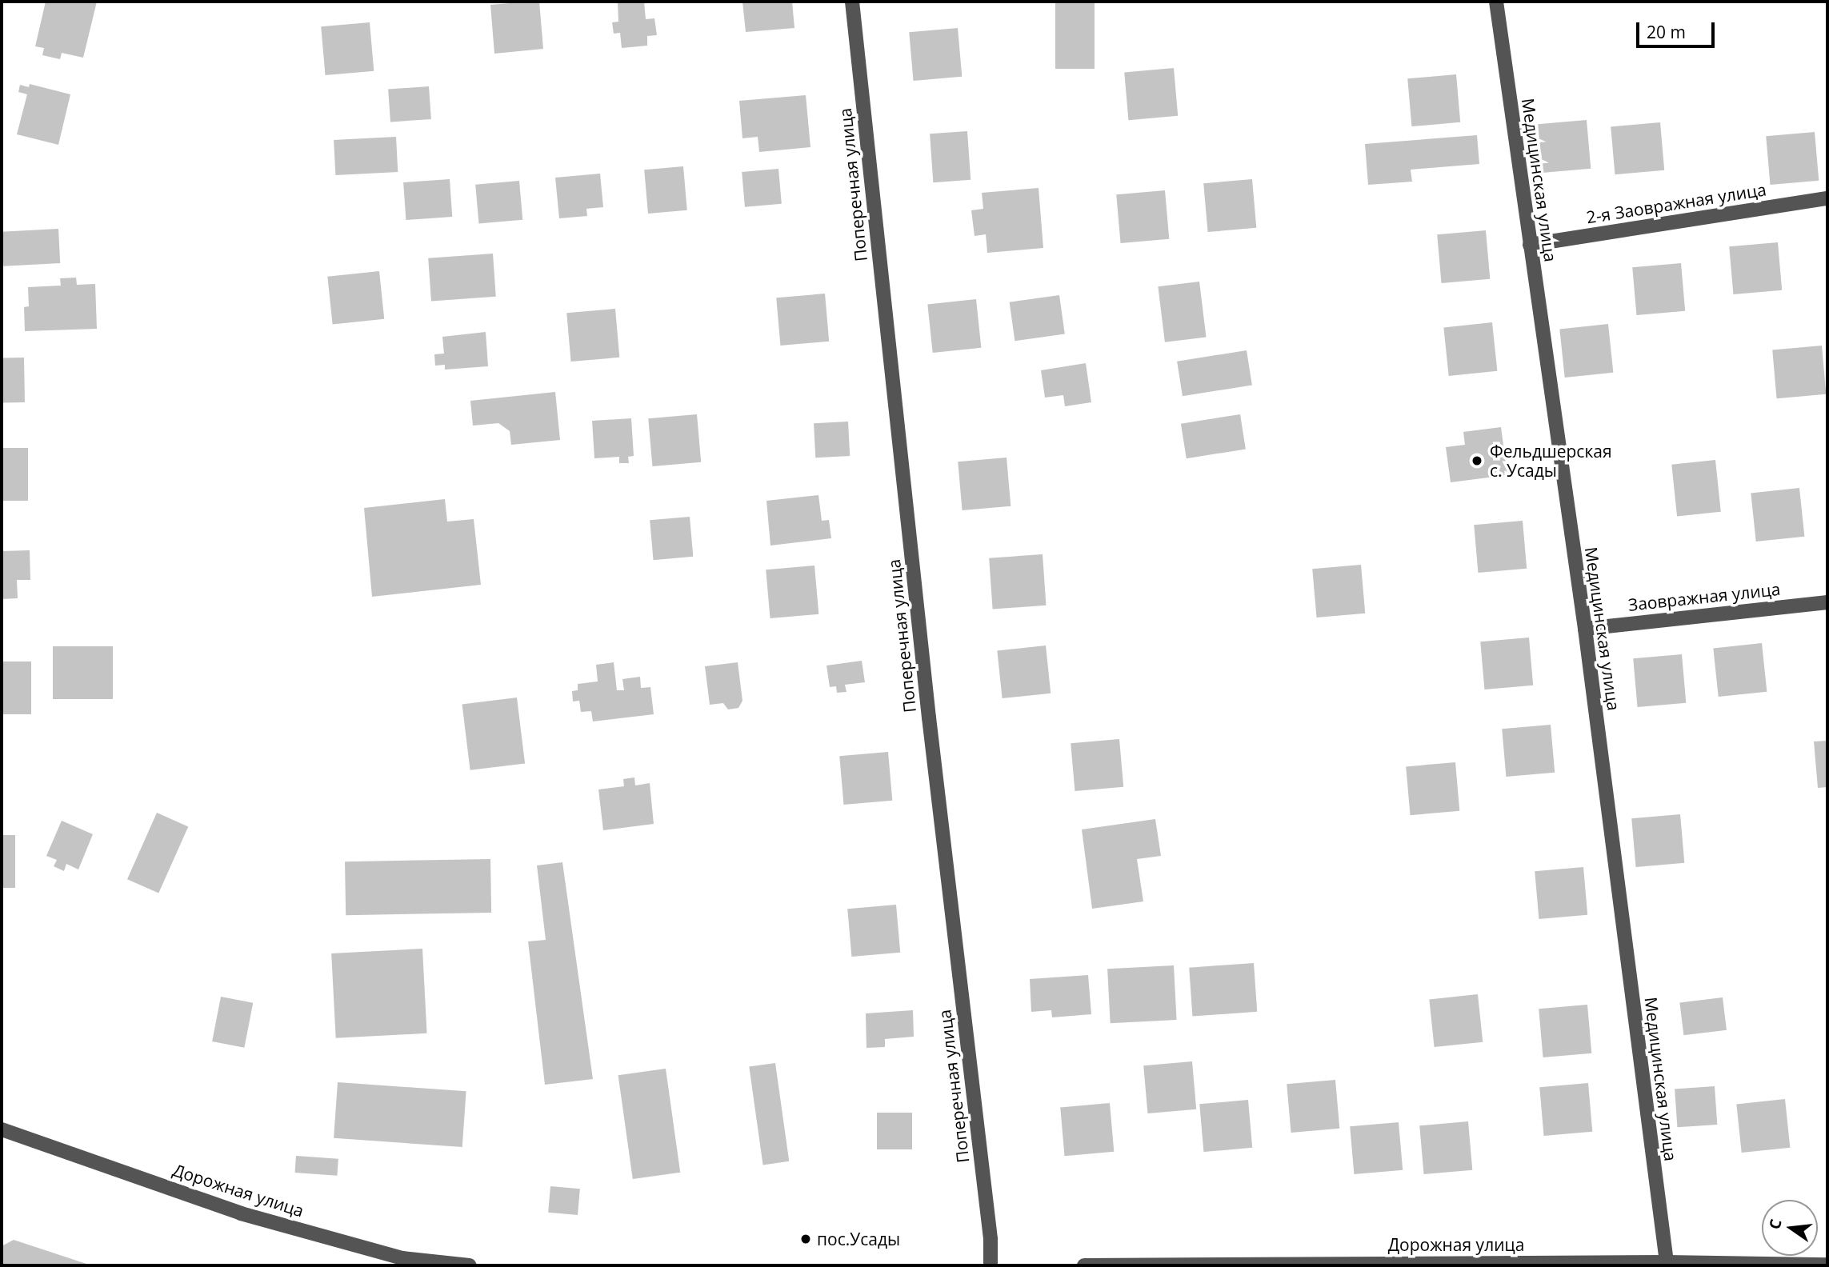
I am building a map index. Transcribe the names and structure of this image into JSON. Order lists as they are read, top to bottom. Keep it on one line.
{"streets":{"street":["Медицинская улица","Поперечная улица","2-я Заовражная улица","Заовражная улица","Дорожная улица"]},"crossings":[["Медицинская улица","2-я Заовражная улица"],["Медицинская улица","Заовражная улица"],["Медицинская улица","Дорожная улица"]],"places":["Фельдшерская с. Усады","пос.Усады"],"scale_bar":"20 m","north":"left"}
